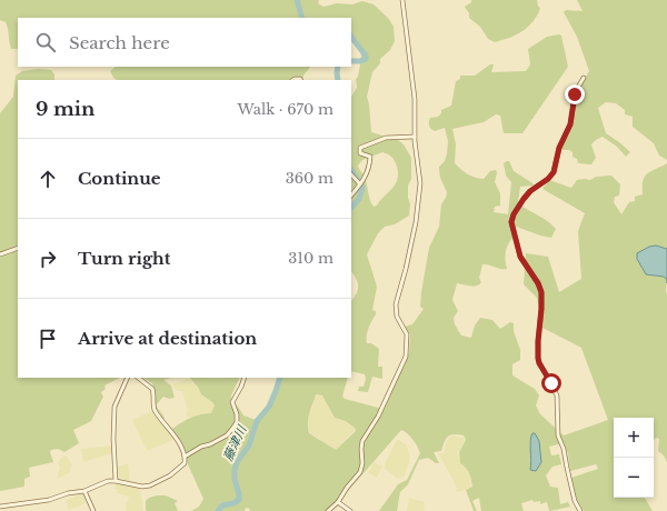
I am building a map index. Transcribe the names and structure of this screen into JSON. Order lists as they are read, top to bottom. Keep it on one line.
{"water":["藤津川"],"page":{"search":"Search here","heading":["9 min","Walk · 670 m"],"list":[["Continue","360 m"],["Turn right","310 m"],"Arrive at destination"],"map_buttons":["+","−"]}}
